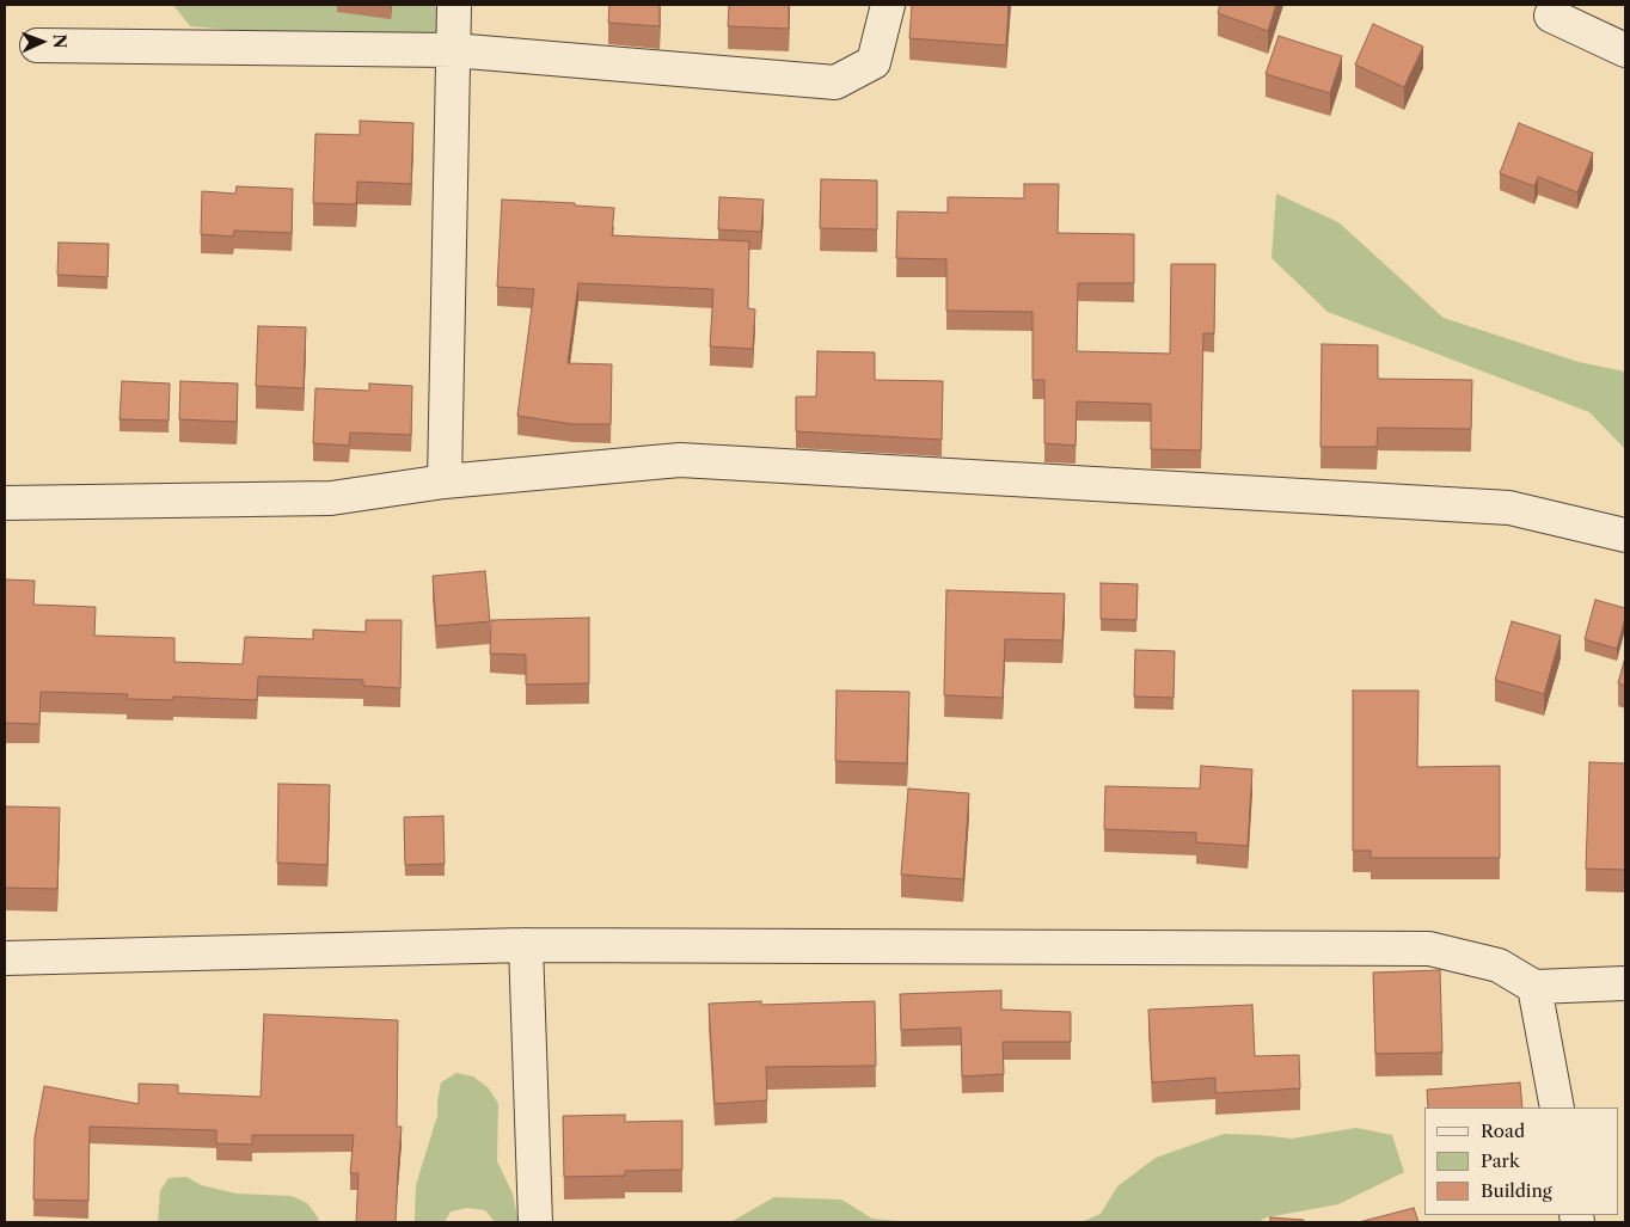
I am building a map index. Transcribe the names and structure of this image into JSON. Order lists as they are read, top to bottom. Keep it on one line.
{"legend":["Road","Park","Building"],"north":"right"}
